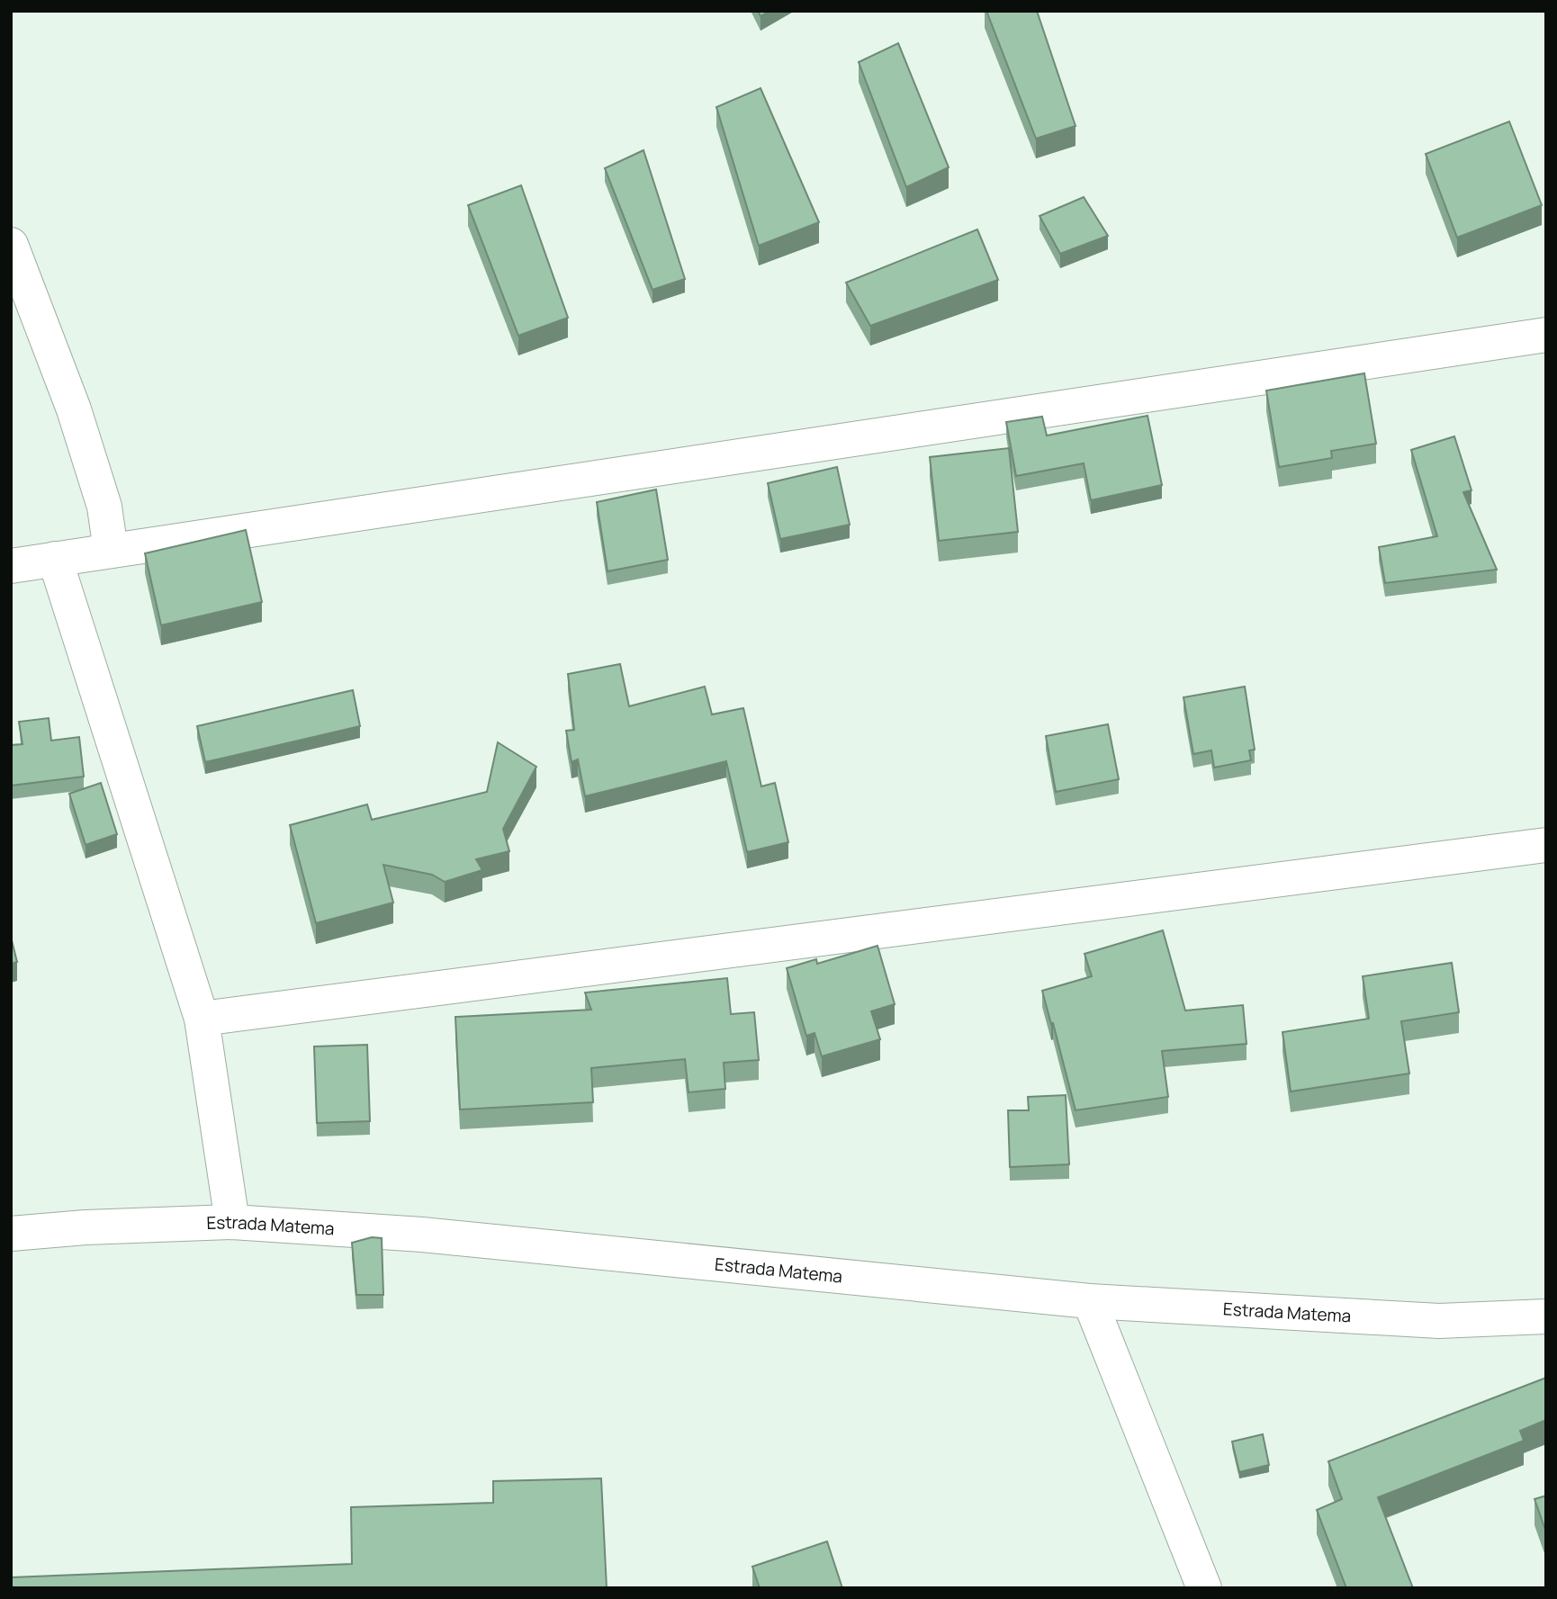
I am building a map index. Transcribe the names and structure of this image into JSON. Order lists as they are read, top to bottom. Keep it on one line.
{"streets":{"street":["Estrada Matema"]}}
